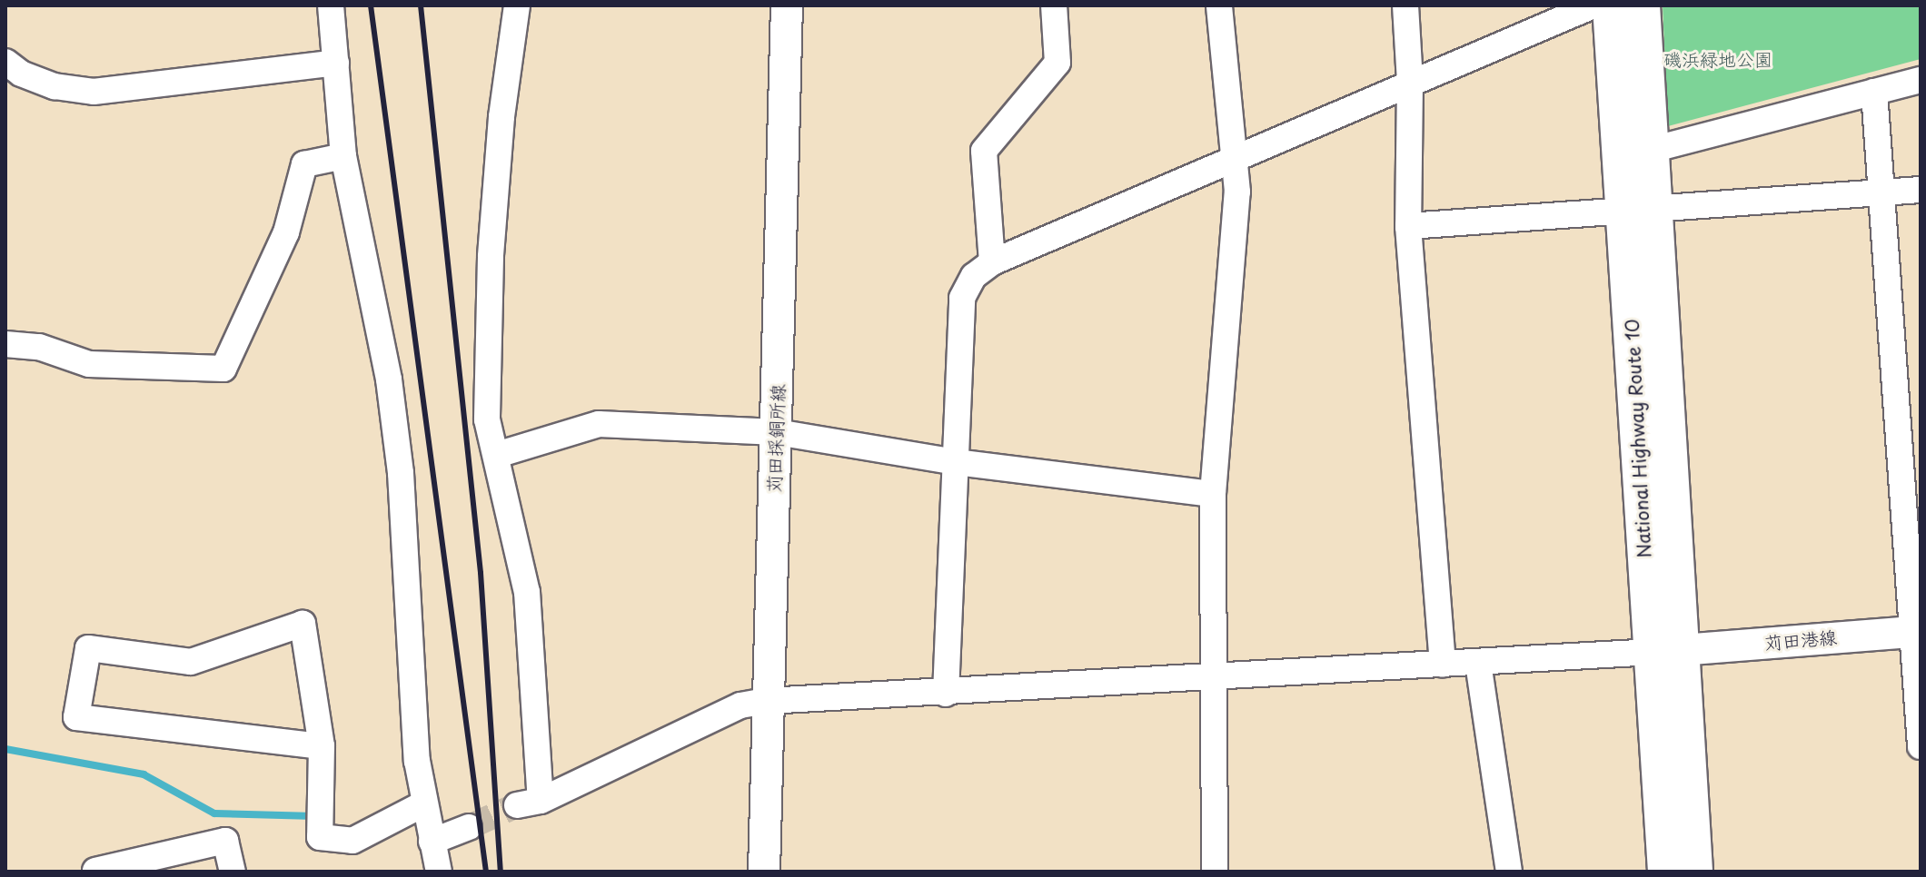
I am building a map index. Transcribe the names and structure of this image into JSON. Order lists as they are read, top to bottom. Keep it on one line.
{"streets":{"highway":["National Highway Route 10"],"main road":["苅田採銅所線","苅田港線"]},"crossings":[["National Highway Route 10","苅田港線"]],"parks":["磯浜緑地公園"]}
